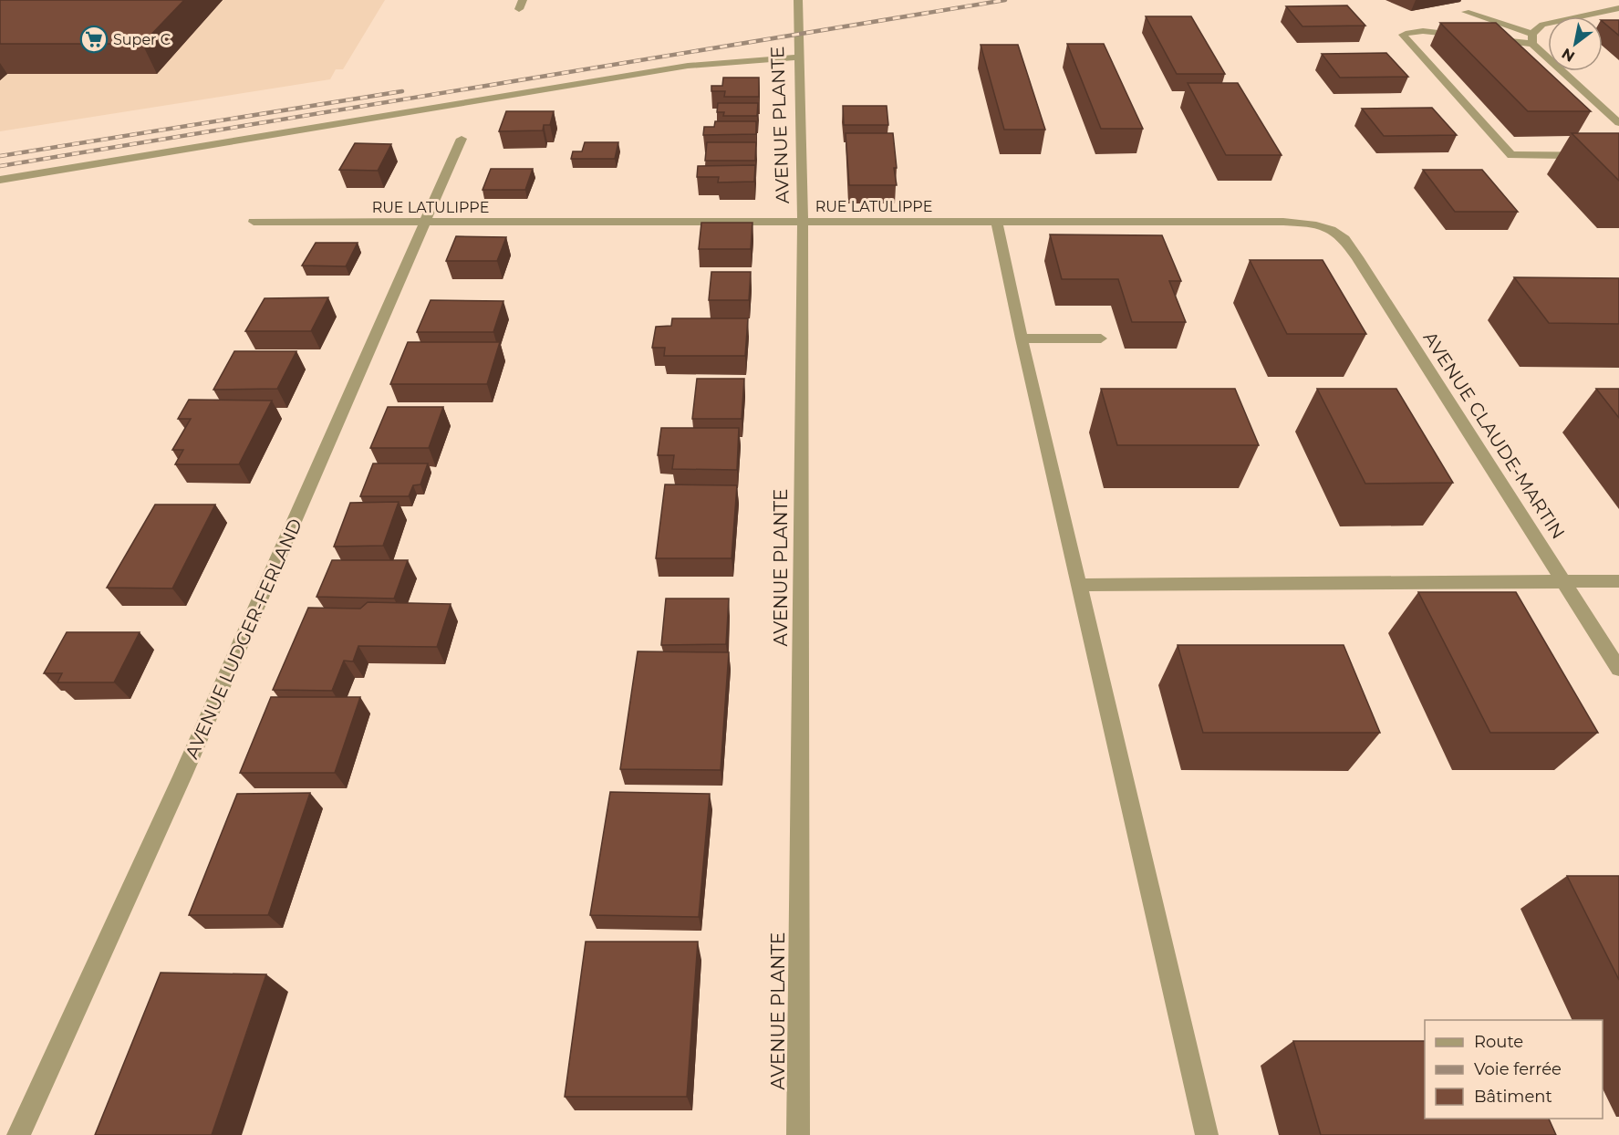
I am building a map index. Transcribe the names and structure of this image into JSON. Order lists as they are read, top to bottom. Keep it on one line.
{"streets":{"street":["AVENUE PLANTE","RUE LATULIPPE","AVENUE CLAUDE-MARTIN","AVENUE LUDGER-FERLAND"]},"crossings":[["AVENUE PLANTE","RUE LATULIPPE"],["RUE LATULIPPE","AVENUE CLAUDE-MARTIN"],["RUE LATULIPPE","AVENUE LUDGER-FERLAND"]],"places":{"supermarket":["Super C"]},"legend":["Route","Voie ferrée","Bâtiment"],"north":"bottom left"}
